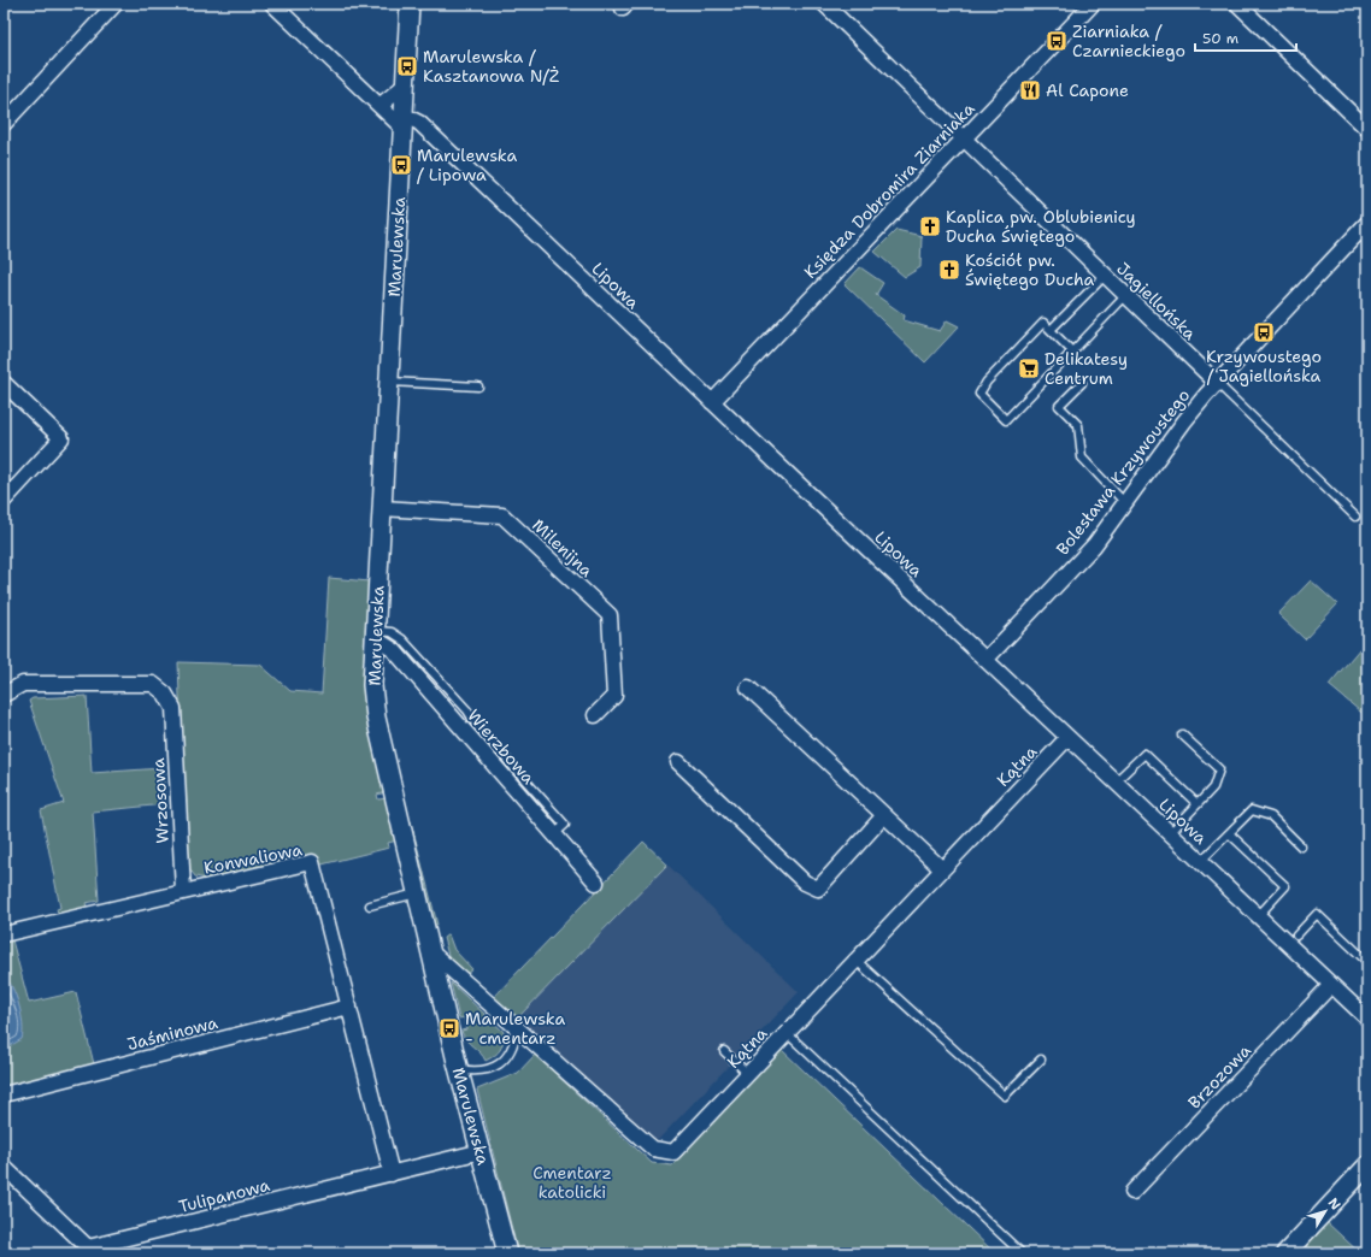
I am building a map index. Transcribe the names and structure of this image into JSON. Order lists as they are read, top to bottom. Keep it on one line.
{"streets":{"street":["Księdza Dobromira Ziarniaka","Marulewska","Lipowa","Jagiellońska","Bolesława Krzywoustego","Milenijna","Wierzbowa","Kątna","Wrzosowa","Konwaliowa","Jaśminowa","Brzozowa","Tulipanowa"]},"crossings":[["Księdza Dobromira Ziarniaka","Lipowa"],["Księdza Dobromira Ziarniaka","Jagiellońska"],["Marulewska","Lipowa"],["Marulewska","Milenijna"],["Marulewska","Wierzbowa"],["Marulewska","Kątna"],["Marulewska","Tulipanowa"],["Lipowa","Bolesława Krzywoustego"],["Lipowa","Kątna"],["Lipowa","Brzozowa"],["Jagiellońska","Bolesława Krzywoustego"],["Wrzosowa","Konwaliowa"],["Konwaliowa","Jaśminowa"],["Konwaliowa","Tulipanowa"]],"parks":["Cmentarz katolicki"],"places":{"bus stop":["Ziarniaka / Czarnieckiego","Marulewska / Kasztanowa N/Ż","Marulewska / Lipowa","Krzywoustego / Jagiellońska","Marulewska - cmentarz"],"restaurant":["Al Capone"],"church":["Kaplica pw. Oblubienicy Ducha Świętego","Kościół pw. Świętego Ducha"],"supermarket":["Delikatesy Centrum"]},"scale_bar":"50 m","north":"top right"}
